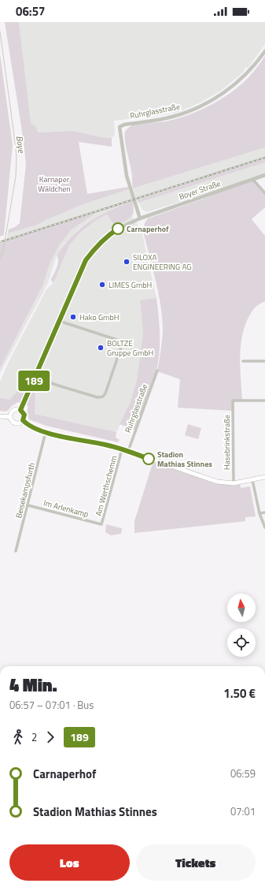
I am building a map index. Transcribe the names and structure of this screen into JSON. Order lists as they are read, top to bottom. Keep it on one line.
{"streets":{"street":["Ruhrglasstraße","Boyer Straße","Hasebrinkstraße","Am Werthschemm","Beisekampsfurth","Im Arlenkamp"]},"crossings":[["Ruhrglasstraße","Boyer Straße"],["Am Werthschemm","Im Arlenkamp"],["Beisekampsfurth","Im Arlenkamp"]],"water":["Boye"],"parks":["Karnaper Wäldchen"],"places":["Carnaperhof","SILOXA ENGINEERING AG","LIMES GmbH","Hako GmbH","BOLTZE Gruppe GmbH","Stadion Mathias Stinnes"],"lines":["bus line 189"],"north":"top","page":{"status":"06:57","on_map":"189","heading":["4 Min.","06:57 – 07:01 · Bus","1.50 €"],"legs":["2","189"],"list":[{"name":"Carnaperhof","value":"06:59"},{"name":"Stadion Mathias Stinnes","value":"07:01"}],"buttons":["Los","Tickets"]}}
